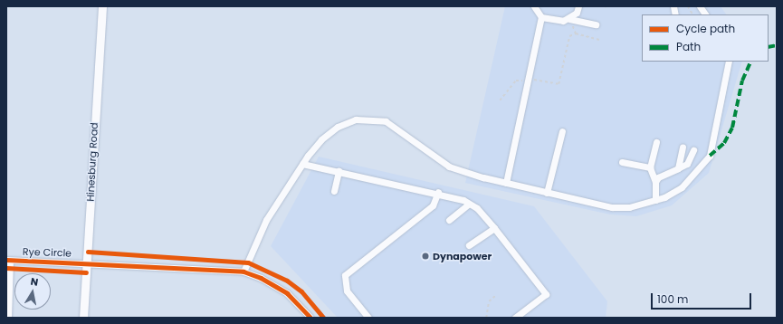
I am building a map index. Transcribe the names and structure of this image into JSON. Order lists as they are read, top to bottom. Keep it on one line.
{"streets":{"main road":["Hinesburg Road"],"street":["Rye Circle"]},"crossings":[["Hinesburg Road","Rye Circle"]],"places":["Dynapower"],"legend":["Cycle path","Path"],"scale_bar":"100 m","north":"top"}
